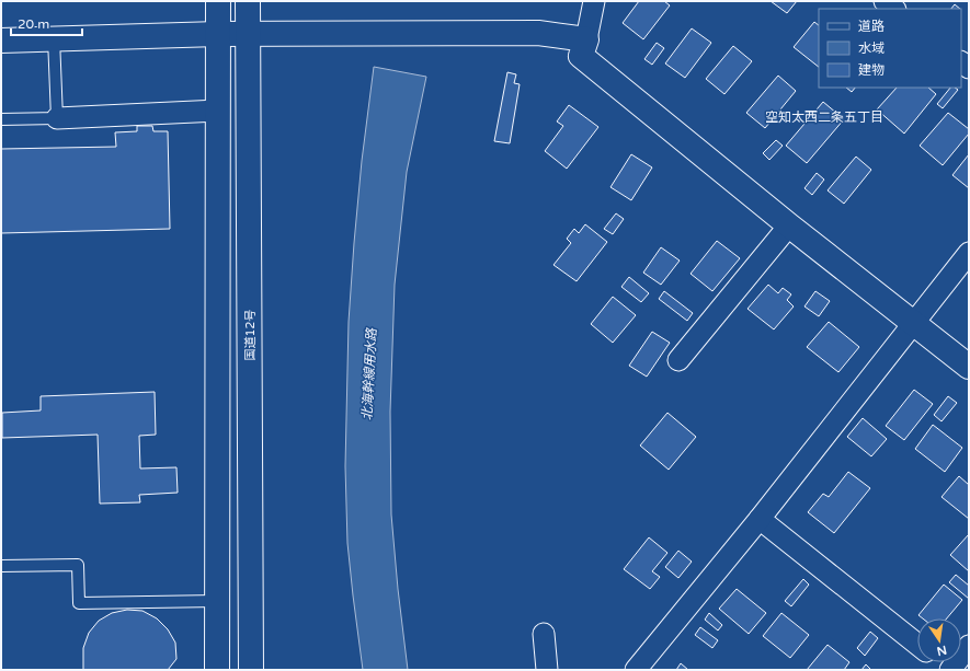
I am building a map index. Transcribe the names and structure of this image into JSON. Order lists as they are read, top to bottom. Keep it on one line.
{"streets":{"main road":["国道12号"]},"districts":["空知太西二条五丁目"],"water":["北海幹線用水路"],"legend":["道路","水域","建物"],"scale_bar":"20 m","north":"bottom"}
